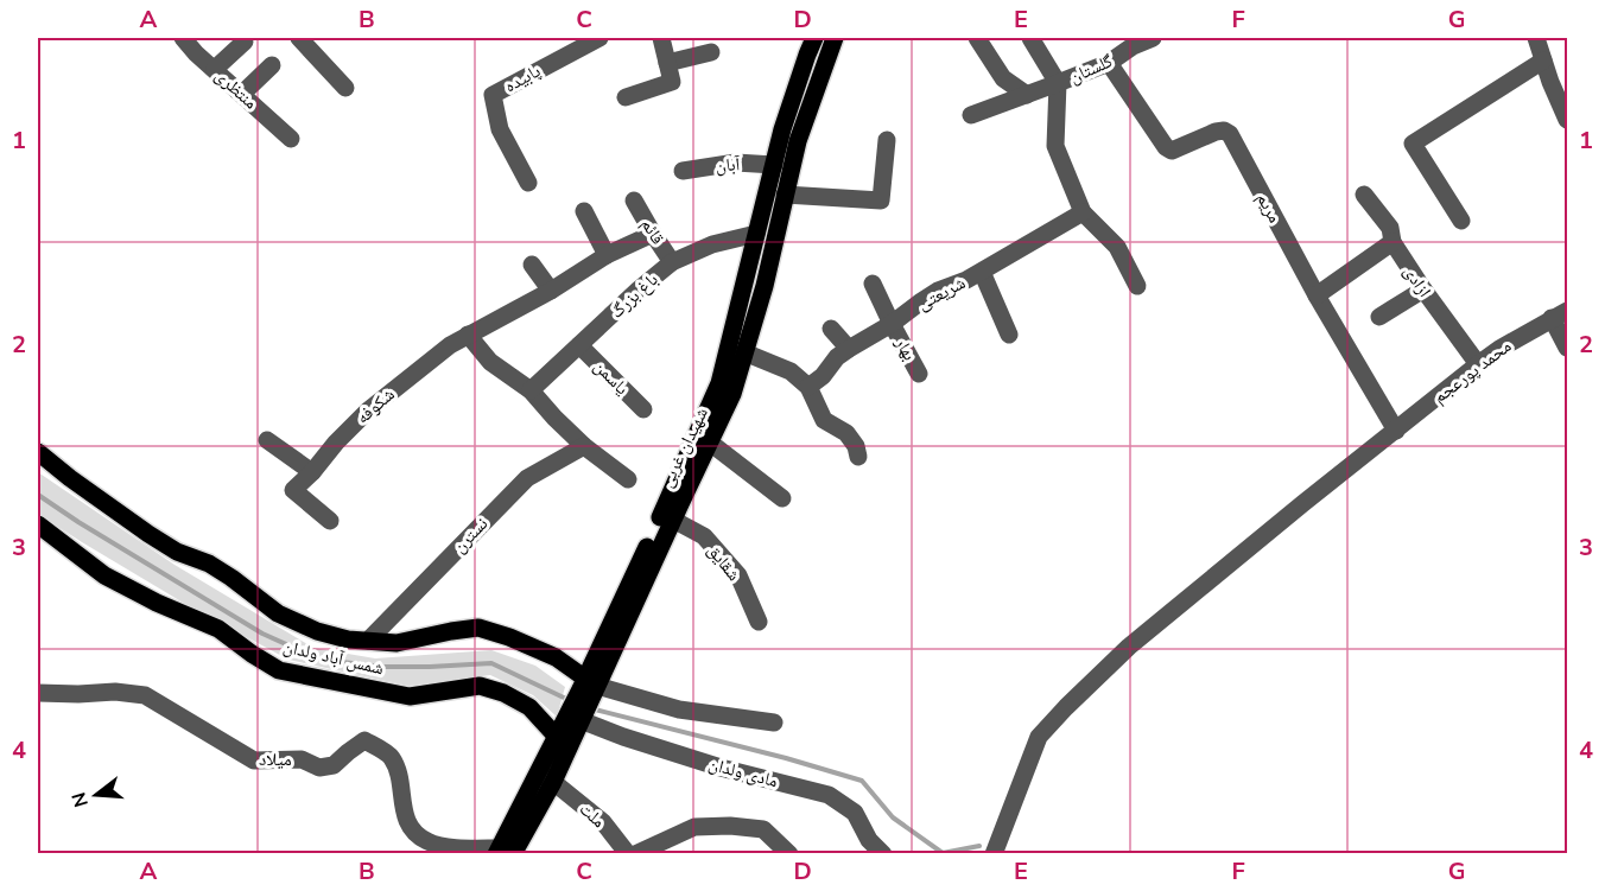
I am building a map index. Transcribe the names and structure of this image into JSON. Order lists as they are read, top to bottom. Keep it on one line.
{"streets":{"main road":["شهیدان غربی","شمس آباد ولدان"],"street":["گلستان","پابیده","منتظری","آبان","مریم","قائم","ازادی","شریعتی","باغ بزرگ","بهار","محمد پورعجم","یاسمن","شکوفه","نسترن","شقایق","میلاد","مادی ولدان","ملت"]},"crossings":[["گلستان","مریم"],["آبان","شهیدان غربی"],["مریم","محمد پورعجم"],["قائم","باغ بزرگ"],["قائم","شکوفه"],["ازادی","محمد پورعجم"],["شریعتی","بهار"],["باغ بزرگ","یاسمن"],["باغ بزرگ","شهیدان غربی"],["شهیدان غربی","شقایق"],["شهیدان غربی","شمس آباد ولدان"],["شهیدان غربی","میلاد"],["شهیدان غربی","مادی ولدان"],["شهیدان غربی","ملت"]],"north":"left","grid":{"columns":["A","B","C","D","E","F","G"],"rows":["1","2","3","4"]}}
